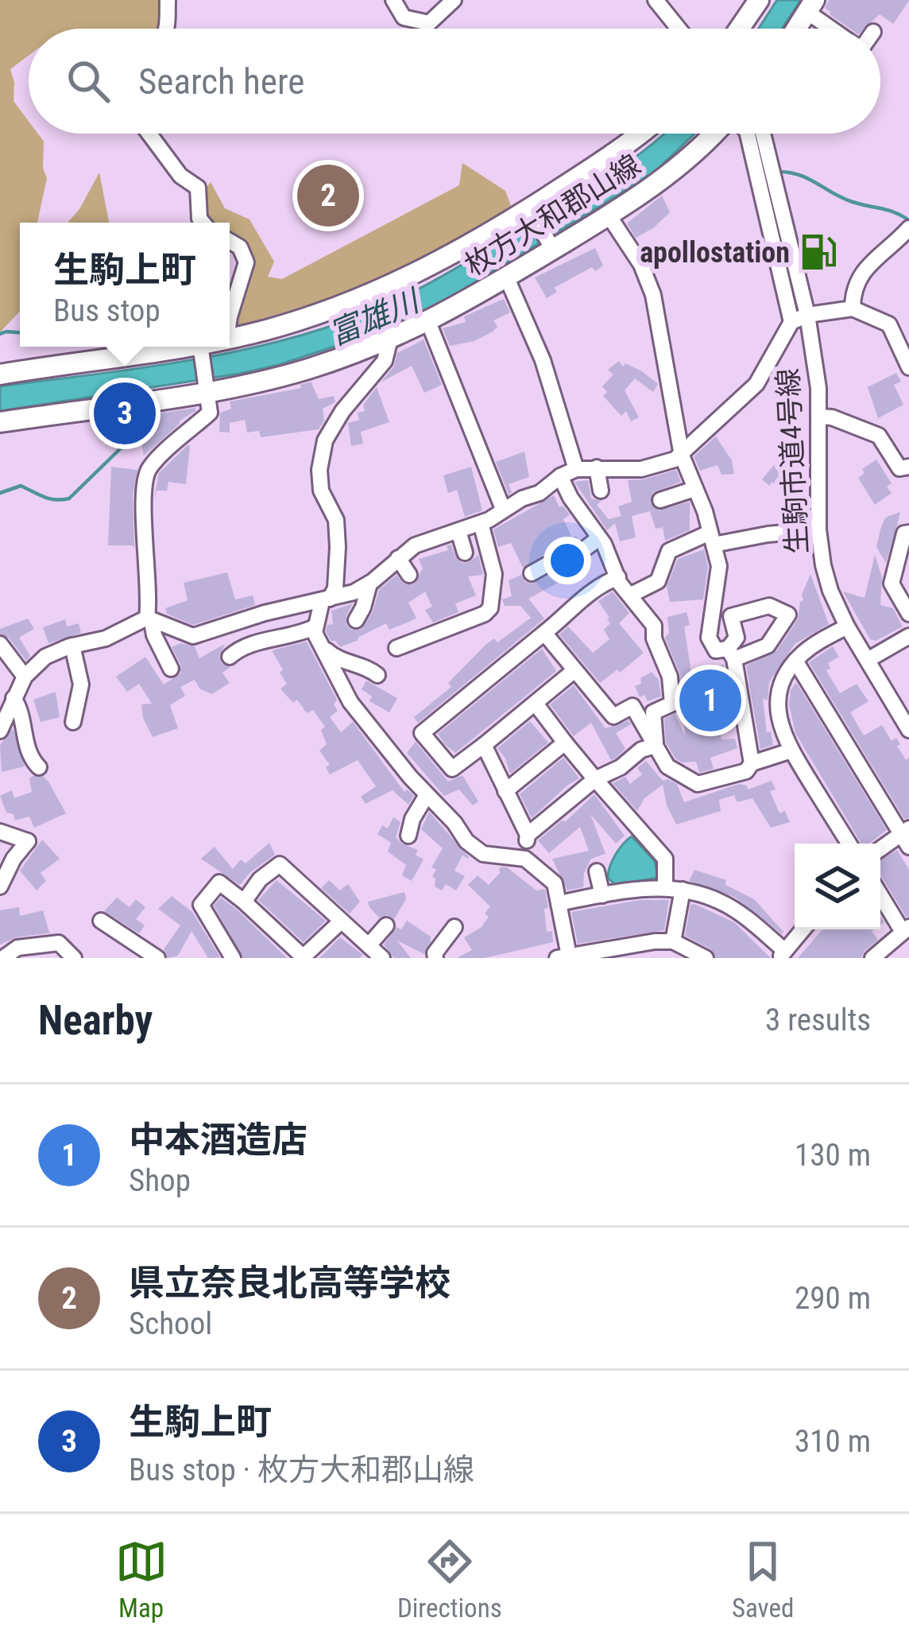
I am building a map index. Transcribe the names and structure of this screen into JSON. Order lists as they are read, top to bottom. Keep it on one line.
{"streets":{"main road":["枚方大和郡山線"],"street":["生駒市道4号線"]},"water":["富雄川"],"places":{"fuel station":["apollostation"]},"page":{"search":"Search here","pins":["2","3","1"],"popup":["生駒上町","Bus stop"],"heading":["Nearby","3 results"],"list":[{"mark":"1","name":"中本酒造店","note":"Shop","value":"130 m"},{"mark":"2","name":"県立奈良北高等学校","note":"School","value":"290 m"},{"mark":"3","name":"生駒上町","note":"Bus stop · 枚方大和郡山線","value":"310 m"}],"nav":["Map","Directions","Saved"]}}
